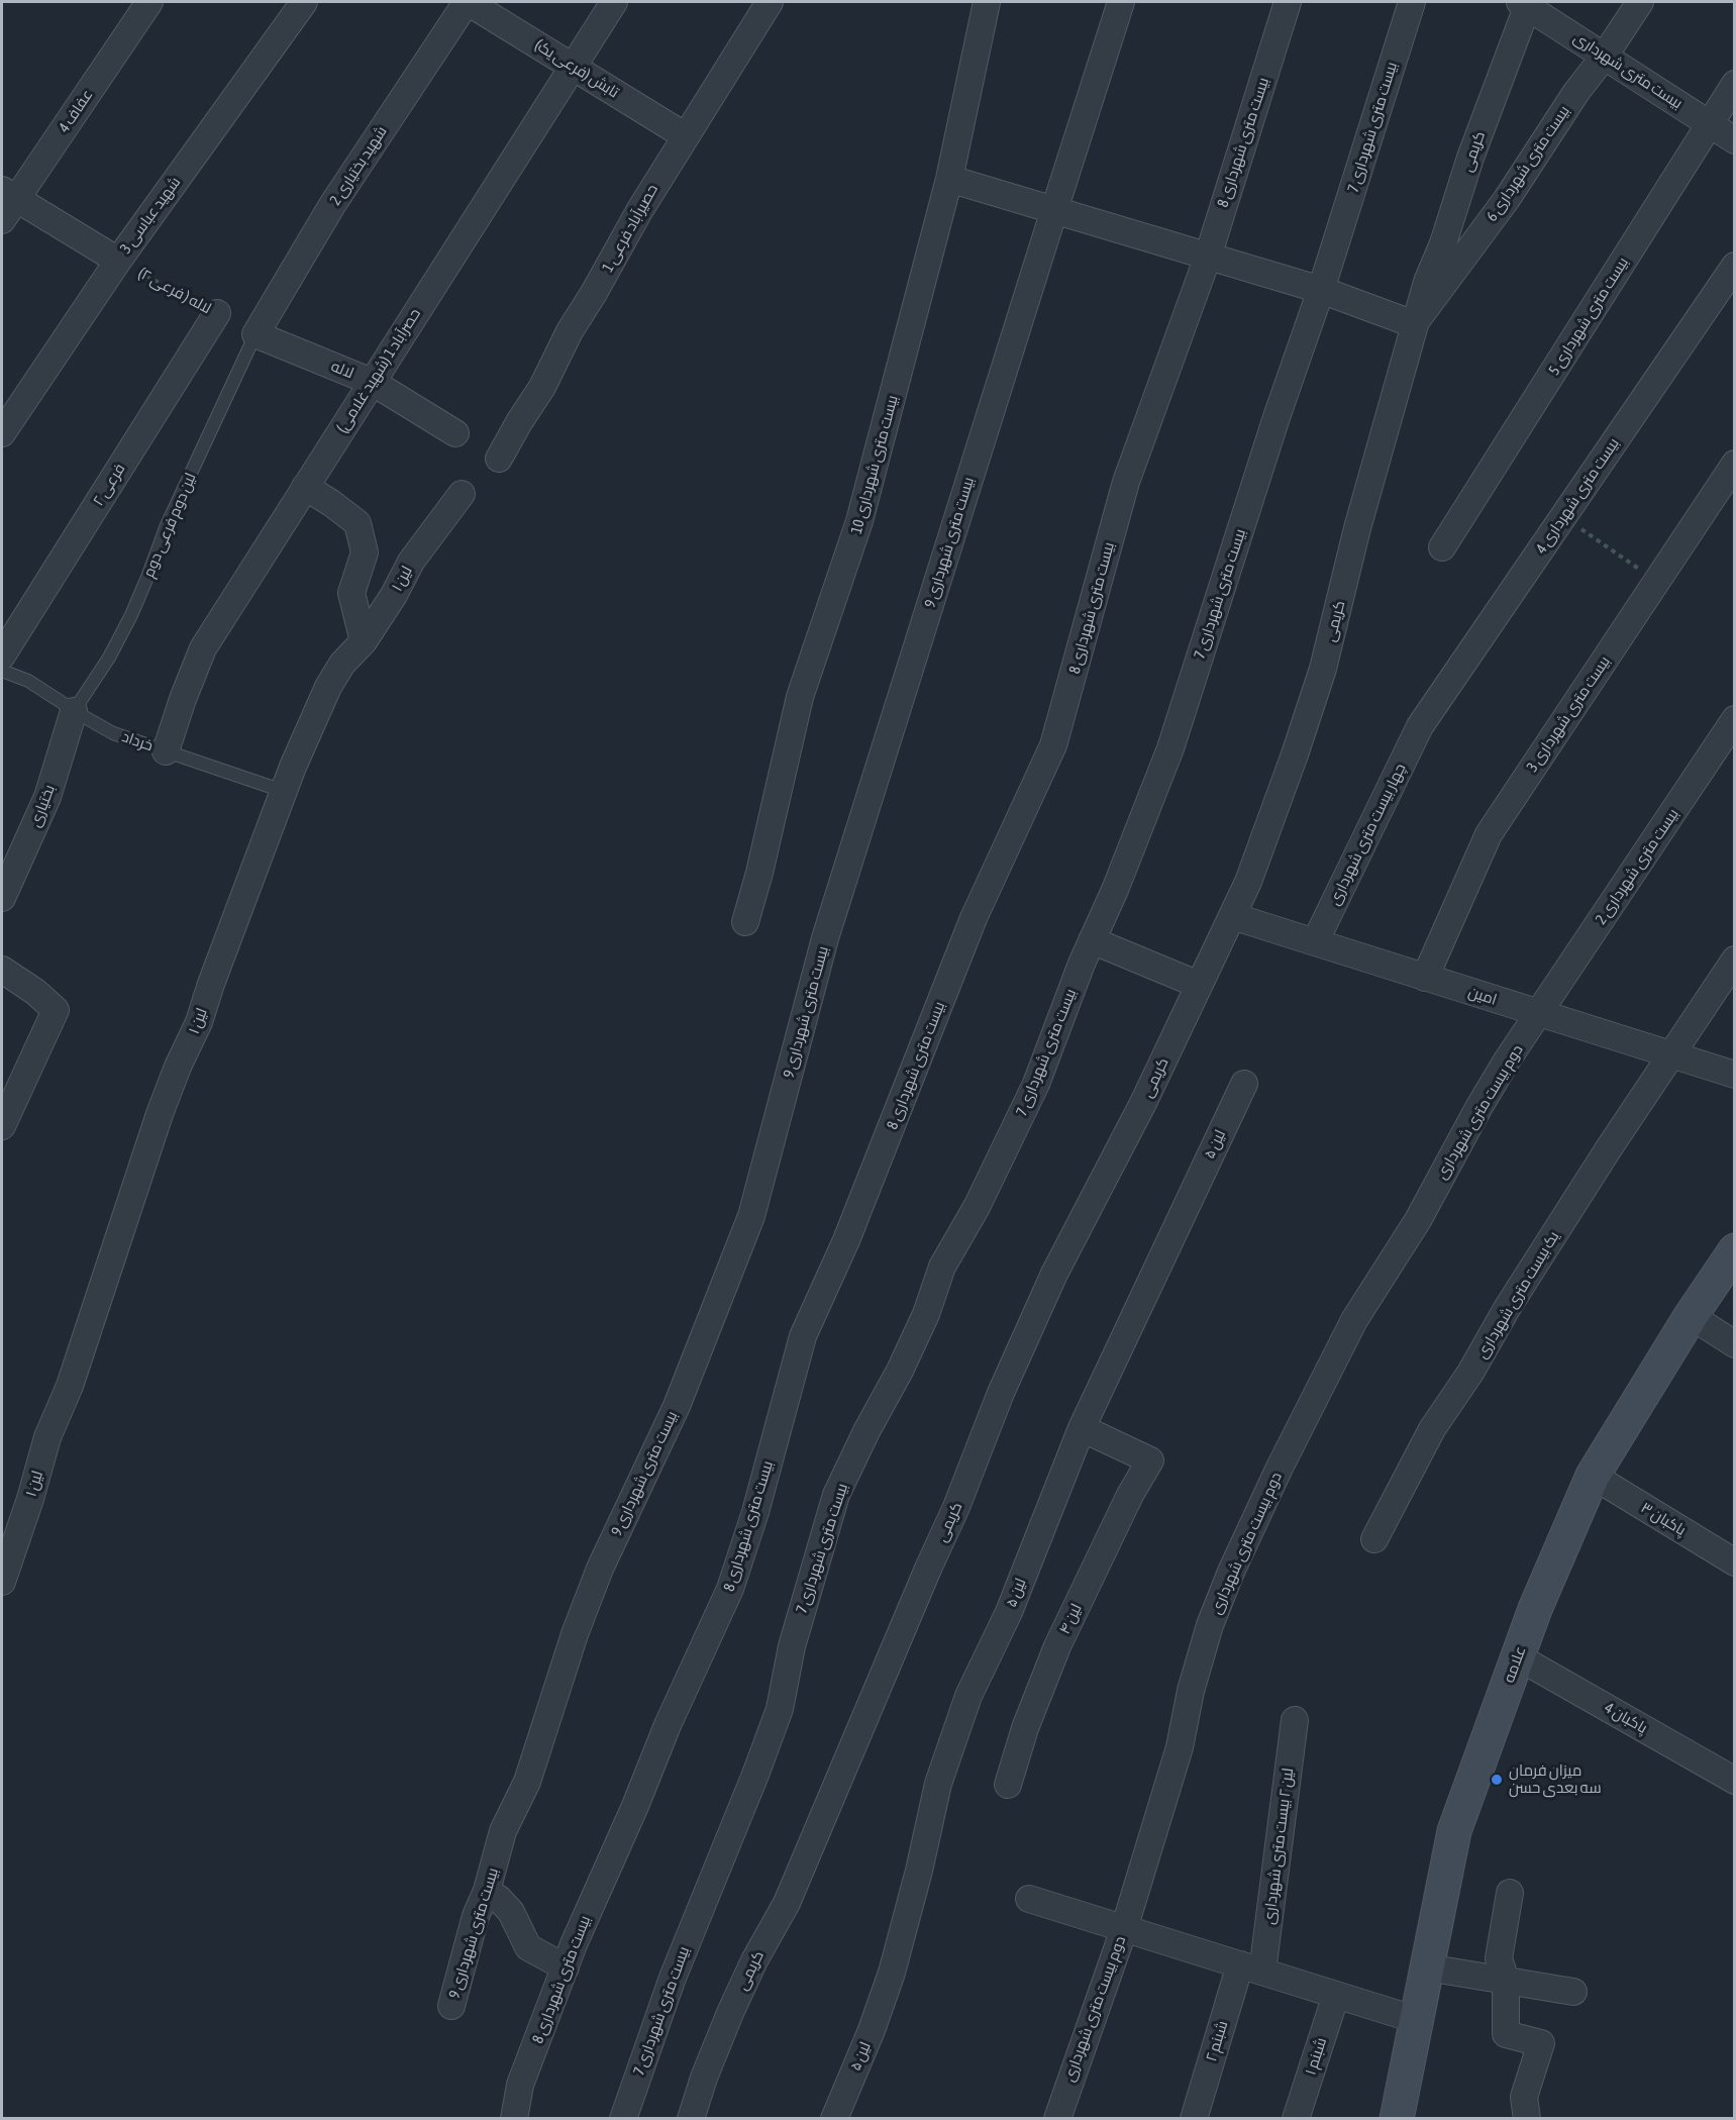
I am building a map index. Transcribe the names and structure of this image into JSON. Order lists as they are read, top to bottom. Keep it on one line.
{"streets":{"street":["تابش (فرعی یک)","بیست متری شهرداری","عفاف 4","بیست متری شهرداری 7","بیست متری شهرداری 8","کریمی","بیست متری شهرداری 6","شهید بختیاری 2","شهید عباسی 3","حصیرآباد فرعی 1","بیست متری شهرداری 5","لاله","حصرآباد 1 (شهید غلامی)","بیست متری شهرداری 10","۲ فرعی","بیست متری شهرداری 4","بیست متری شهرداری 9","لین ۱","بیست متری شهرداری 3","بختیاری","چهار بیست متری شهرداری","بیست متری شهرداری 2","امین","دوم بیست متری شهرداری","لین ۵","یک بیست متری شهرداری","پاکبان ۳","لین ۴","علامه","پاکبان 4","لین ۲ بیست متری شهرداری","شبنم ۲","شبنم ۱"],"lane":["لین دوم فرعی دوم","خرداد"],"path":["لاله ( فرعی ۲)"]},"crossings":[["تابش (فرعی یک)","شهید بختیاری 2"],["تابش (فرعی یک)","حصیرآباد فرعی 1"],["تابش (فرعی یک)","حصرآباد 1 (شهید غلامی)"],["بیست متری شهرداری","کریمی"],["بیست متری شهرداری","بیست متری شهرداری 6"],["بیست متری شهرداری","بیست متری شهرداری 5"],["کریمی","بیست متری شهرداری 6"],["کریمی","امین"],["شهید بختیاری 2","لاله"],["شهید بختیاری 2","لین دوم فرعی دوم"],["شهید عباسی 3","لاله ( فرعی ۲)"],["لاله ( فرعی ۲)","۲ فرعی"],["لاله","حصرآباد 1 (شهید غلامی)"],["لاله","لین دوم فرعی دوم"],["حصرآباد 1 (شهید غلامی)","خرداد"],["بیست متری شهرداری 4","چهار بیست متری شهرداری"],["لین دوم فرعی دوم","خرداد"],["لین دوم فرعی دوم","بختیاری"],["لین ۱","خرداد"],["بیست متری شهرداری 3","امین"],["خرداد","بختیاری"],["چهار بیست متری شهرداری","امین"],["بیست متری شهرداری 2","امین"],["بیست متری شهرداری 2","دوم بیست متری شهرداری"],["امین","دوم بیست متری شهرداری"],["امین","یک بیست متری شهرداری"],["لین ۵","لین ۴"],["پاکبان ۳","علامه"],["علامه","پاکبان 4"],["لین ۲ بیست متری شهرداری","شبنم ۲"]],"places":["میزان فرمان سه بعدی حسن"]}
